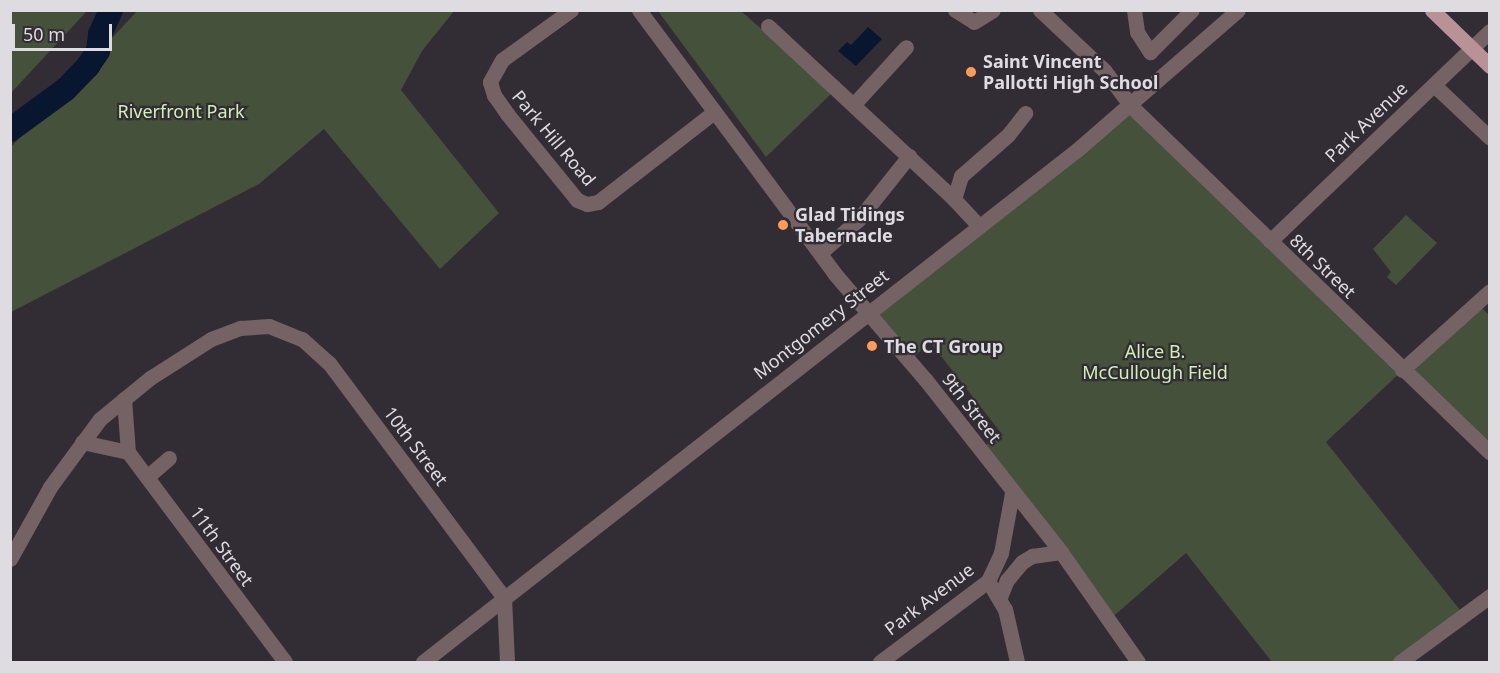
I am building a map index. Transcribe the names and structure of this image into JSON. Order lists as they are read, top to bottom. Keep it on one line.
{"streets":{"street":["Park Avenue","Park Hill Road","8th Street","Montgomery Street","9th Street","10th Street","11th Street"]},"crossings":[["Park Avenue","8th Street"],["Park Avenue","9th Street"],["Park Hill Road","9th Street"],["8th Street","Montgomery Street"],["Montgomery Street","9th Street"],["Montgomery Street","10th Street"]],"parks":["Riverfront Park","Alice B. McCullough Field"],"places":["Saint Vincent Pallotti High School","Glad Tidings Tabernacle","The CT Group"],"scale_bar":"50 m"}
